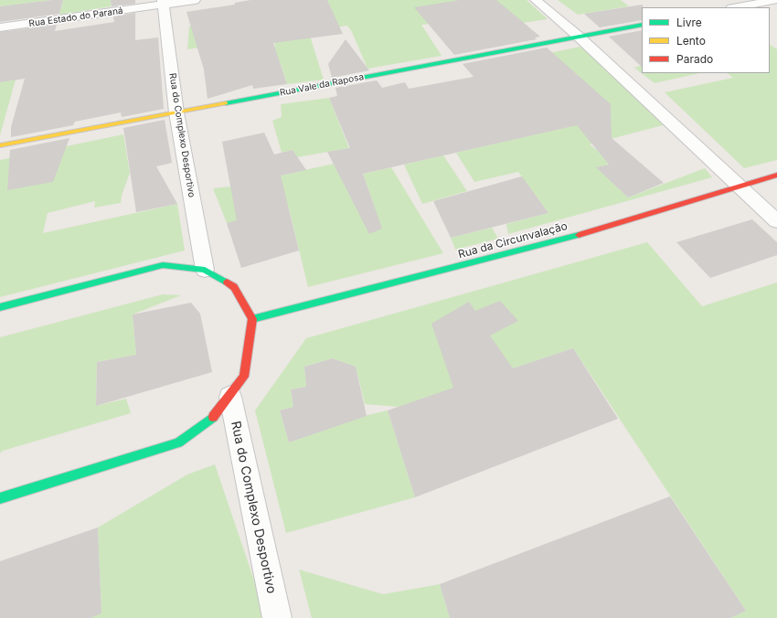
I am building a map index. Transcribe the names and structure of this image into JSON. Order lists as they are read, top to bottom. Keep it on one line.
{"streets":{"street":["Rua Estado do Paraná","Rua Vale da Raposa","Rua do Complexo Desportivo","Rua da Circunvalação"]},"crossings":[["Rua Estado do Paraná","Rua do Complexo Desportivo"],["Rua Vale da Raposa","Rua do Complexo Desportivo"]],"legend":["Livre","Lento","Parado"]}
